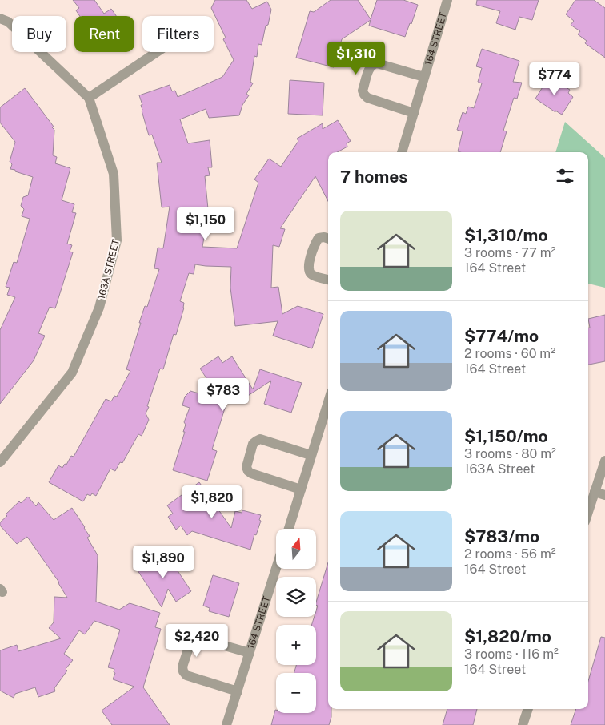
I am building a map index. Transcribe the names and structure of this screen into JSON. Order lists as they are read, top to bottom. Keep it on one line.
{"streets":{"street":["164 STREET","163A STREET"]},"north":"top","page":{"chip":["Buy","Rent","Filters"],"price":["$1,310","$774","$1,150","$783","$1,820","$1,890","$2,420"],"heading":"7 homes","list":[{"name":"$1,310/mo","note":"3 rooms · 77 m² · 164 Street"},{"name":"$774/mo","note":"2 rooms · 60 m² · 164 Street"},{"name":"$1,150/mo","note":"3 rooms · 80 m² · 163A Street"},{"name":"$783/mo","note":"2 rooms · 56 m² · 164 Street"},{"name":"$1,820/mo","note":"3 rooms · 116 m² · 164 Street"}],"map_buttons":["+","−"]}}
